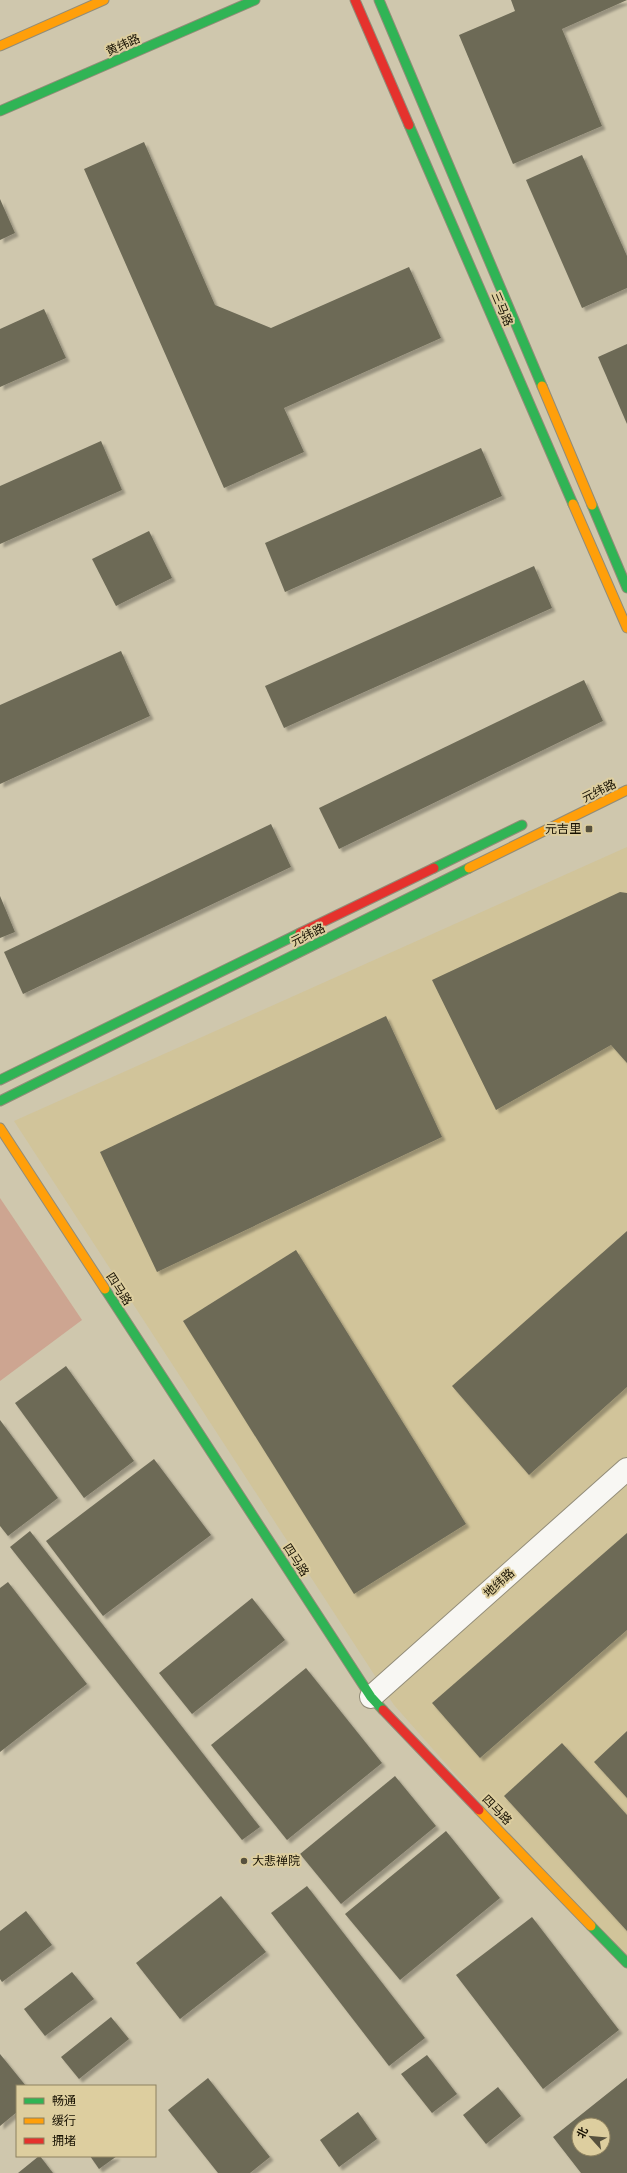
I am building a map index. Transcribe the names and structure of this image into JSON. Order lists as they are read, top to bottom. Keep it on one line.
{"streets":{"street":["黄纬路","三马路","元纬路","四马路","地纬路"]},"crossings":[["四马路","地纬路"]],"places":{"transit":["元吉里"],"other":["大悲禅院"]},"legend":["畅通","缓行","拥堵"],"north":"top left"}
